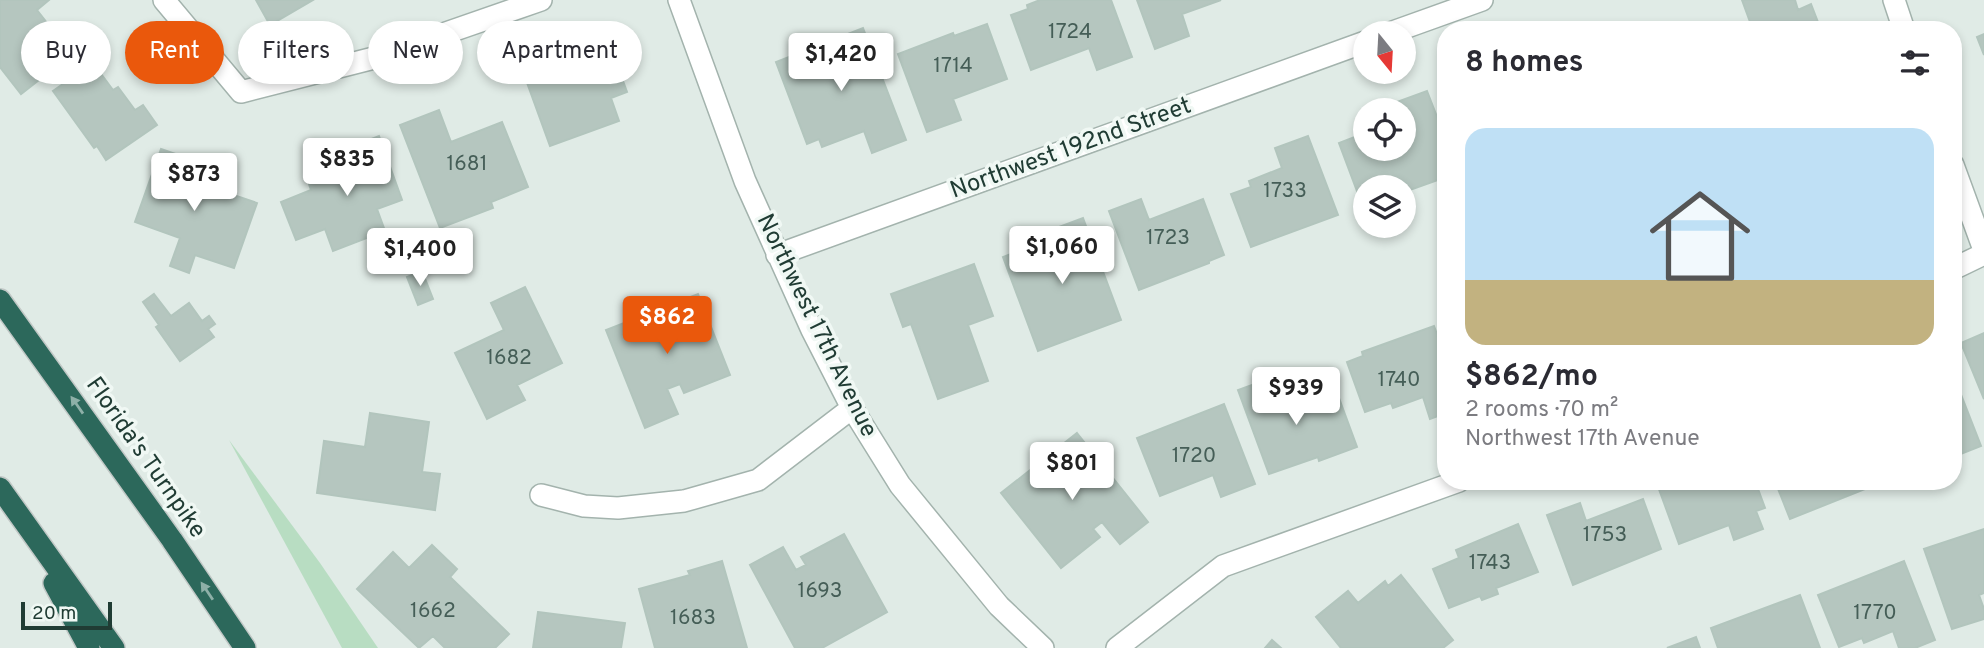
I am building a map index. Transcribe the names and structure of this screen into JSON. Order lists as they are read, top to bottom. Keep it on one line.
{"streets":{"highway":["Florida's Turnpike"],"street":["Northwest 192nd Street","Northwest 17th Avenue"]},"crossings":[["Northwest 192nd Street","Northwest 17th Avenue"]],"house_numbers":["1724","1714","1681","1733","1723","1682","1740","1720","1753","1743","1693","1662","1770","1683"],"scale_bar":"20 m","north":"bottom","page":{"chip":["Buy","Rent","Filters","New","Apartment"],"heading":"8 homes","price":["$1,420","$835","$873","$1,060","$1,400","$862","$939","$801"],"list":[{"name":"$862/mo","note":"2 rooms · 70 m² · Northwest 17th Avenue"}],"scale":"20 m"}}
